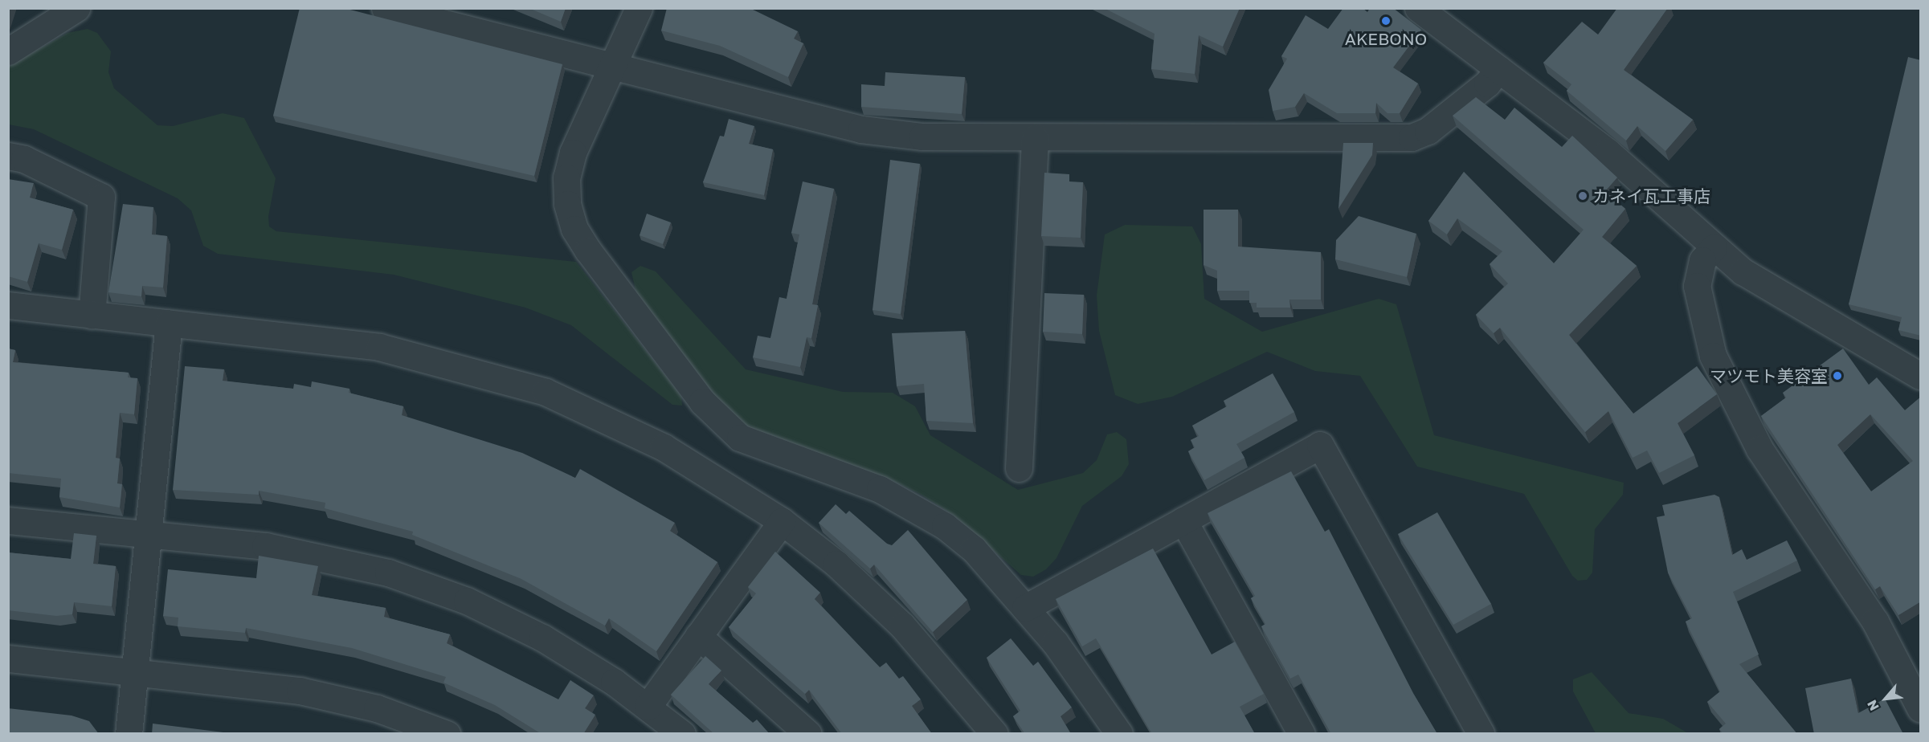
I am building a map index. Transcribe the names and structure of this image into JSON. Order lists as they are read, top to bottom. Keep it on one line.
{"places":["AKEBONO","カネイ瓦工事店","マツモト美容室"],"north":"bottom left"}
